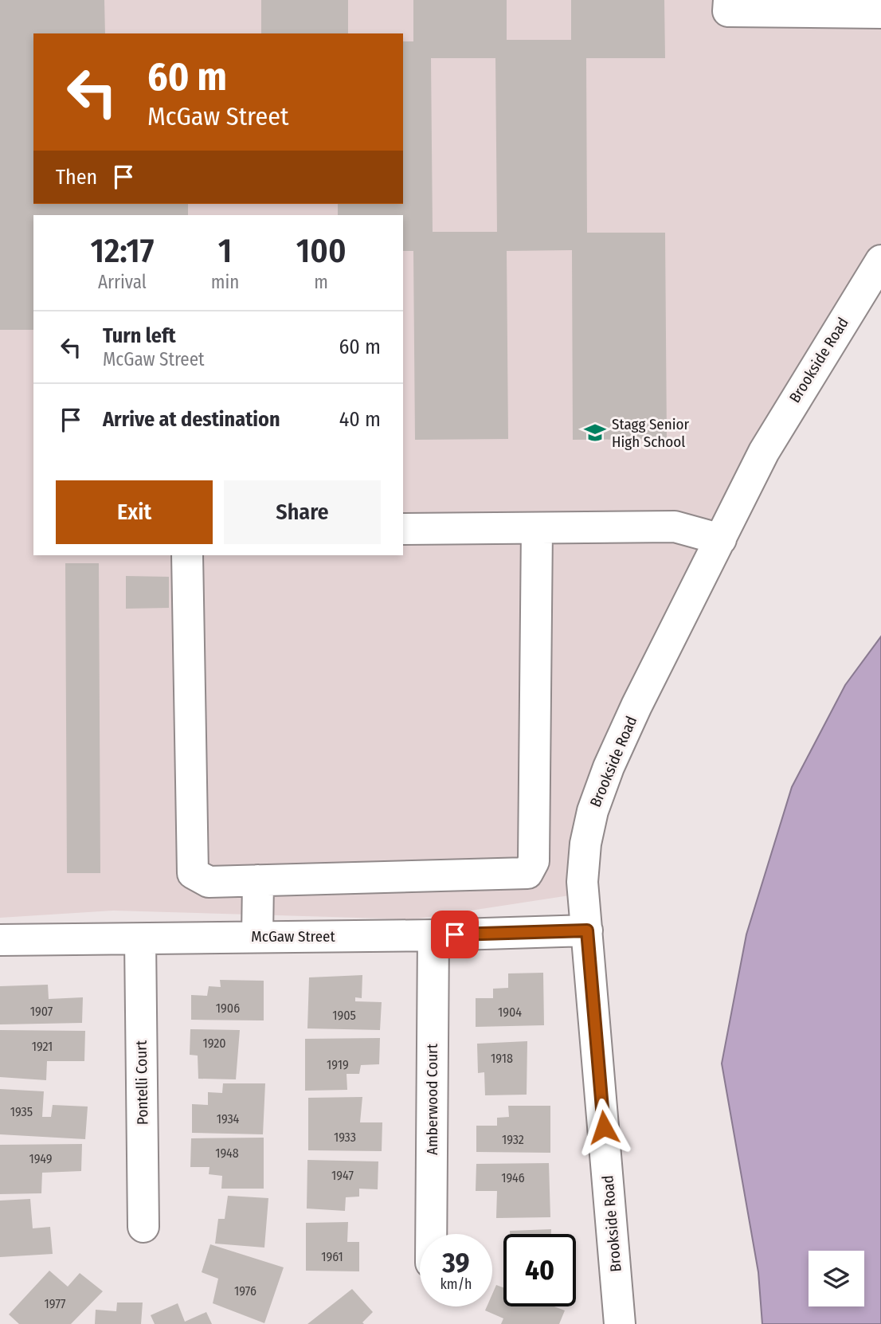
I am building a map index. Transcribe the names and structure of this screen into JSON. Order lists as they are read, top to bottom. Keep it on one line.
{"streets":{"street":["Brookside Road","McGaw Street","Pontelli Court","Amberwood Court"]},"crossings":[["Brookside Road","McGaw Street"],["McGaw Street","Pontelli Court"],["McGaw Street","Amberwood Court"]],"places":{"school or university":["Stagg Senior High School"]},"house_numbers":["1906","1907","1904","1905","1920","1921","1918","1919","1935","1934","1933","1932","1948","1949","1947","1946","1961","1976","1977"],"page":{"turn":["60 m","McGaw Street"],"then":"Then","eta":["12:17","Arrival","1","min","100","m"],"list":[{"name":"Turn left","note":"McGaw Street","value":"60 m"},{"name":"Arrive at destination","value":"40 m"}],"buttons":["Exit","Share"],"speed":"39 km/h","limit":"40"}}
